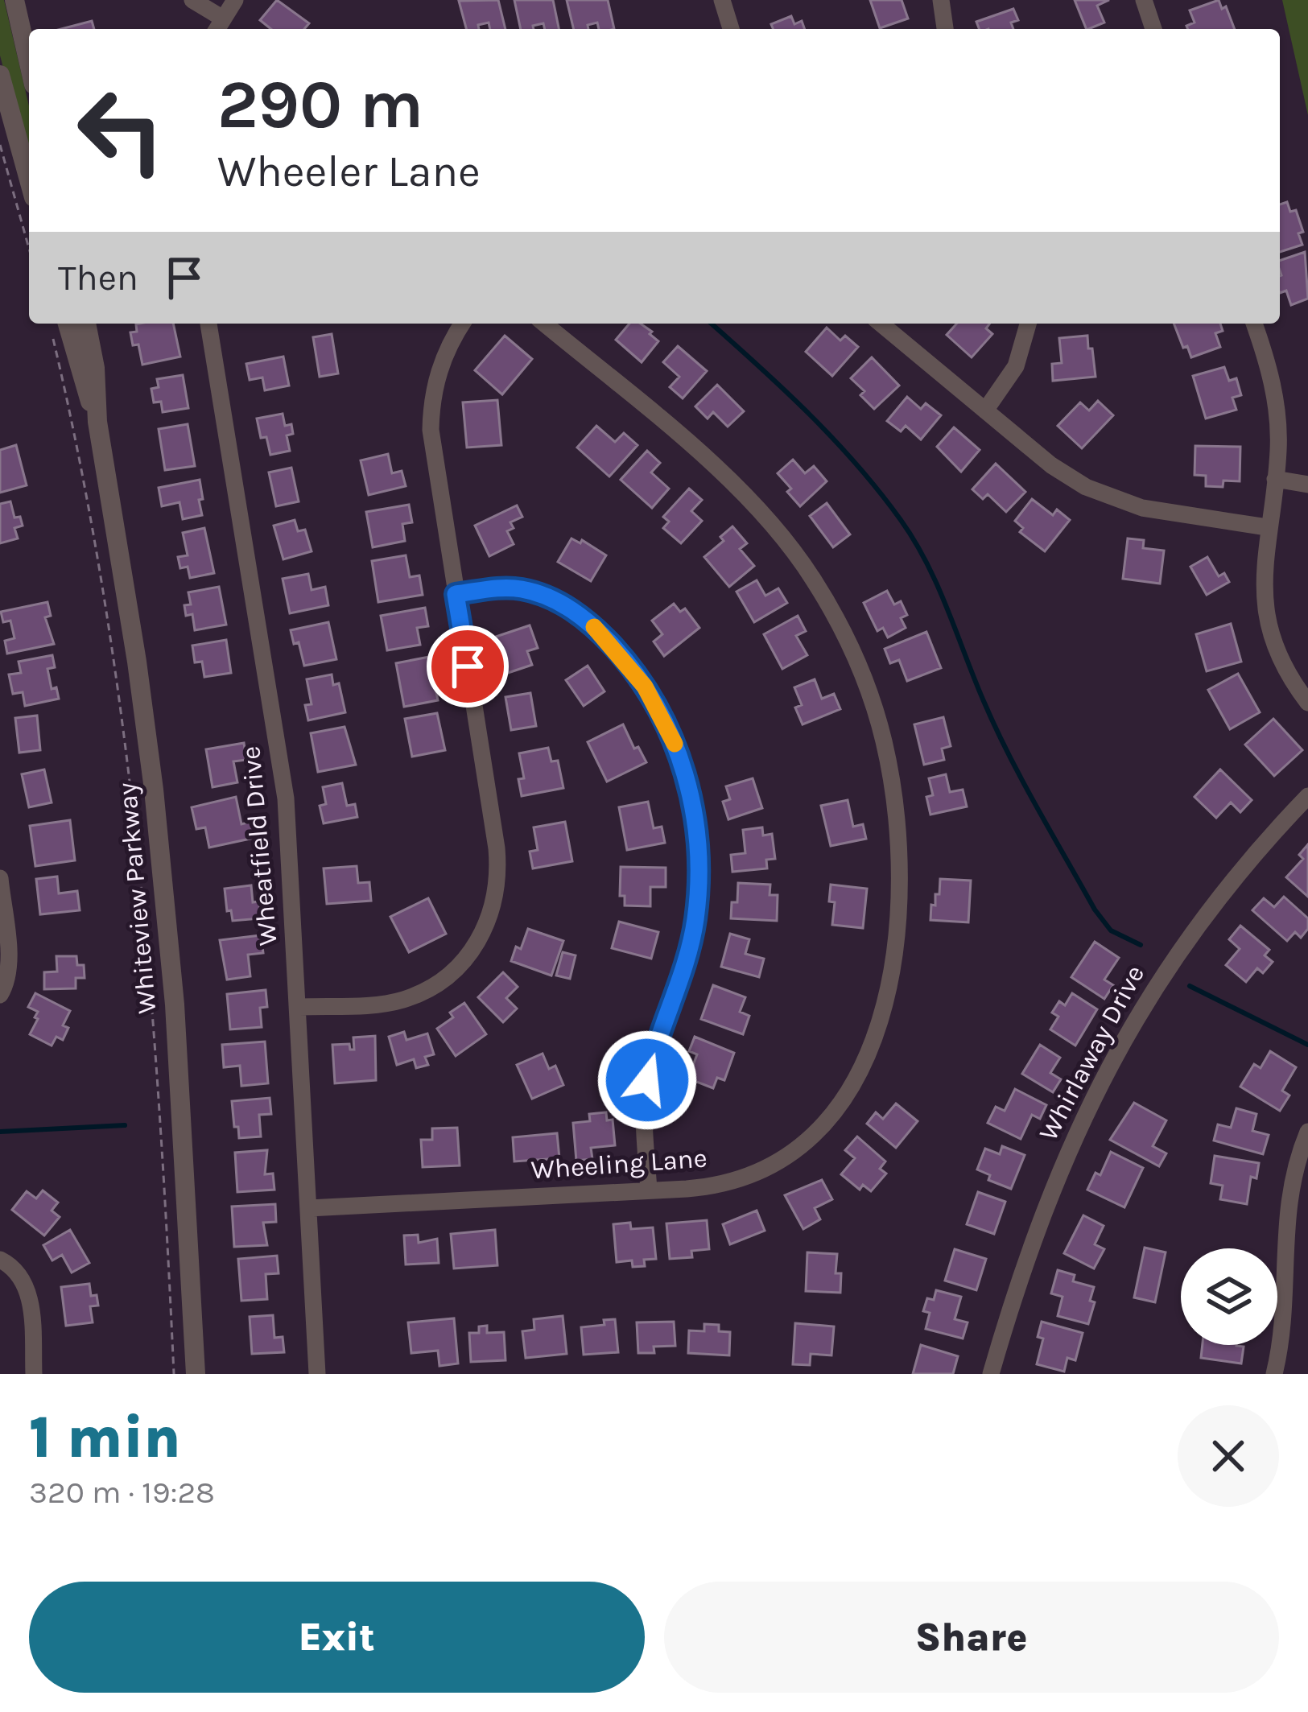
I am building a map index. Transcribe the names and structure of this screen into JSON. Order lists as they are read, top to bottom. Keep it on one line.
{"streets":{"street":["Wheatfield Drive","Whiteview Parkway","Whirlaway Drive","Wheeling Lane"]},"crossings":[["Wheatfield Drive","Wheeling Lane"]],"page":{"turn":["290 m","Wheeler Lane"],"then":"Then","heading":["1 min","320 m · 19:28"],"buttons":["Exit","Share"]}}
